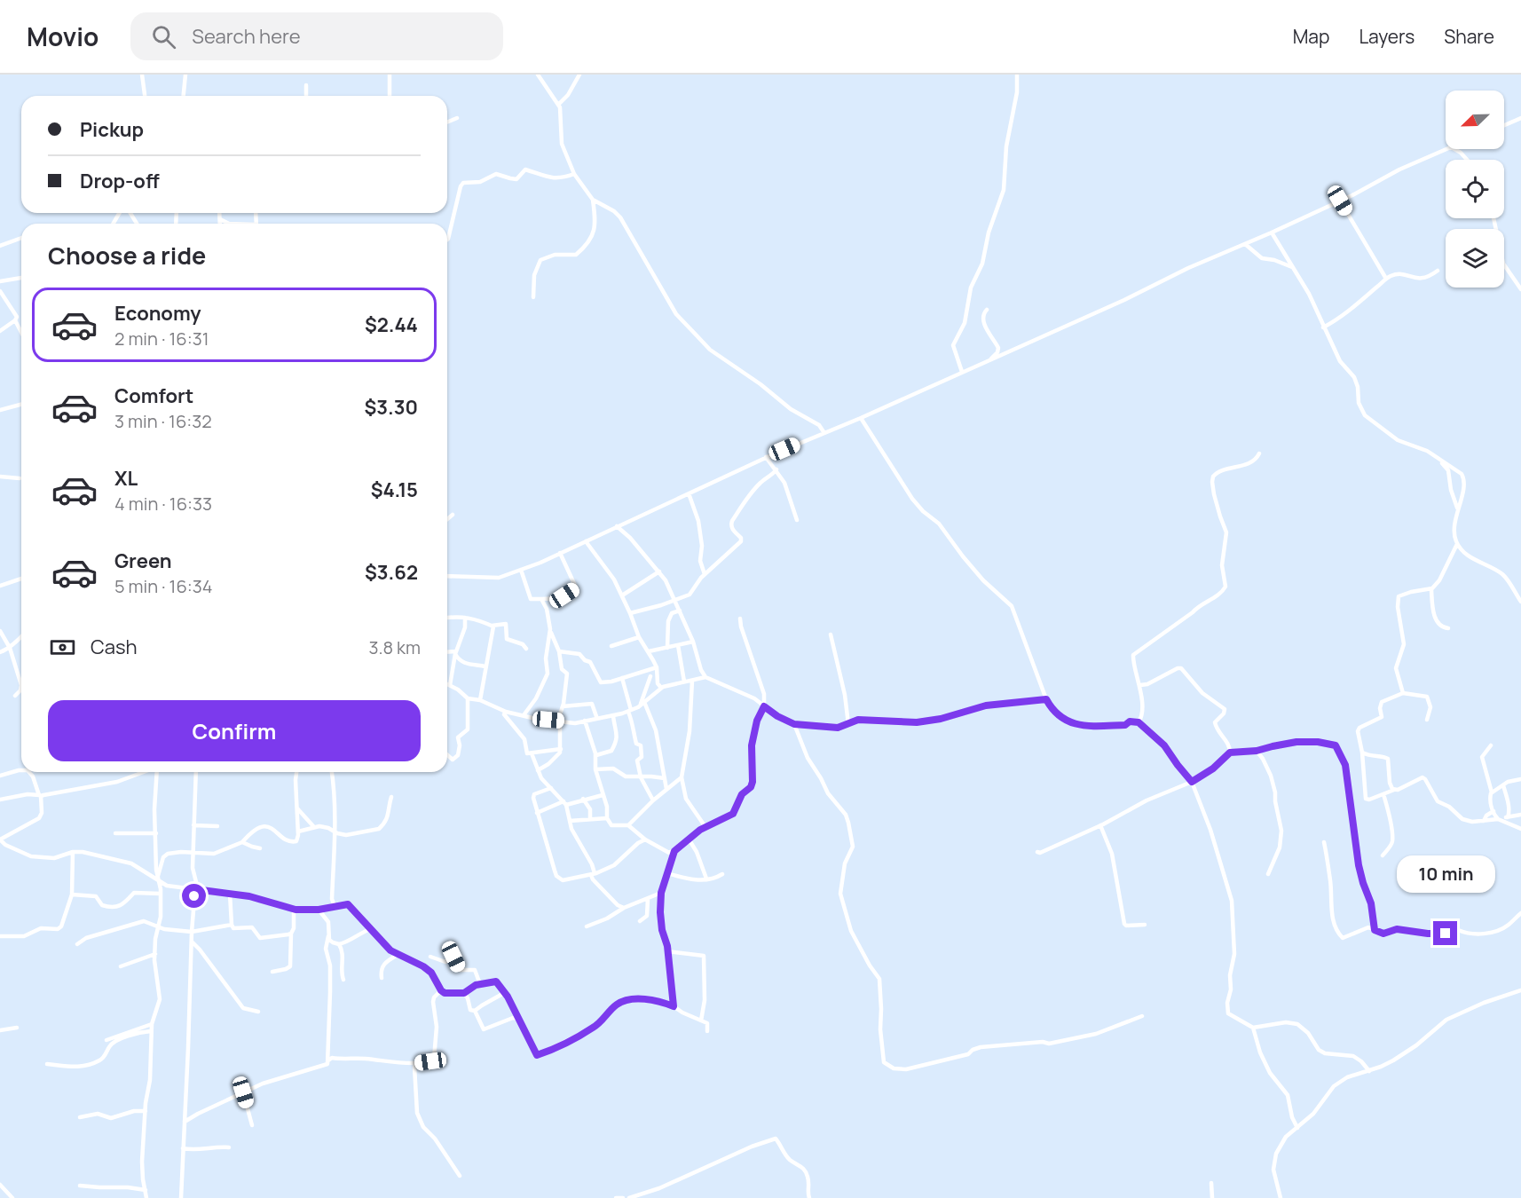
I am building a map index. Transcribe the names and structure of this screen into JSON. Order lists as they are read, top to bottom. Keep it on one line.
{"north":"bottom left","page":{"header":"Movio","search":"Search here","nav":["Map","Layers","Share"],"banner":["Pickup","Drop-off"],"heading":"Choose a ride","list":[{"name":"Economy","note":"2 min · 16:31","value":"$2.44"},{"name":"Comfort","note":"3 min · 16:32","value":"$3.30"},{"name":"XL","note":"4 min · 16:33","value":"$4.15"},{"name":"Green","note":"5 min · 16:34","value":"$3.62"}],"pay":["Cash","3.8 km"],"buttons":"Confirm","bubble":"10 min"}}
